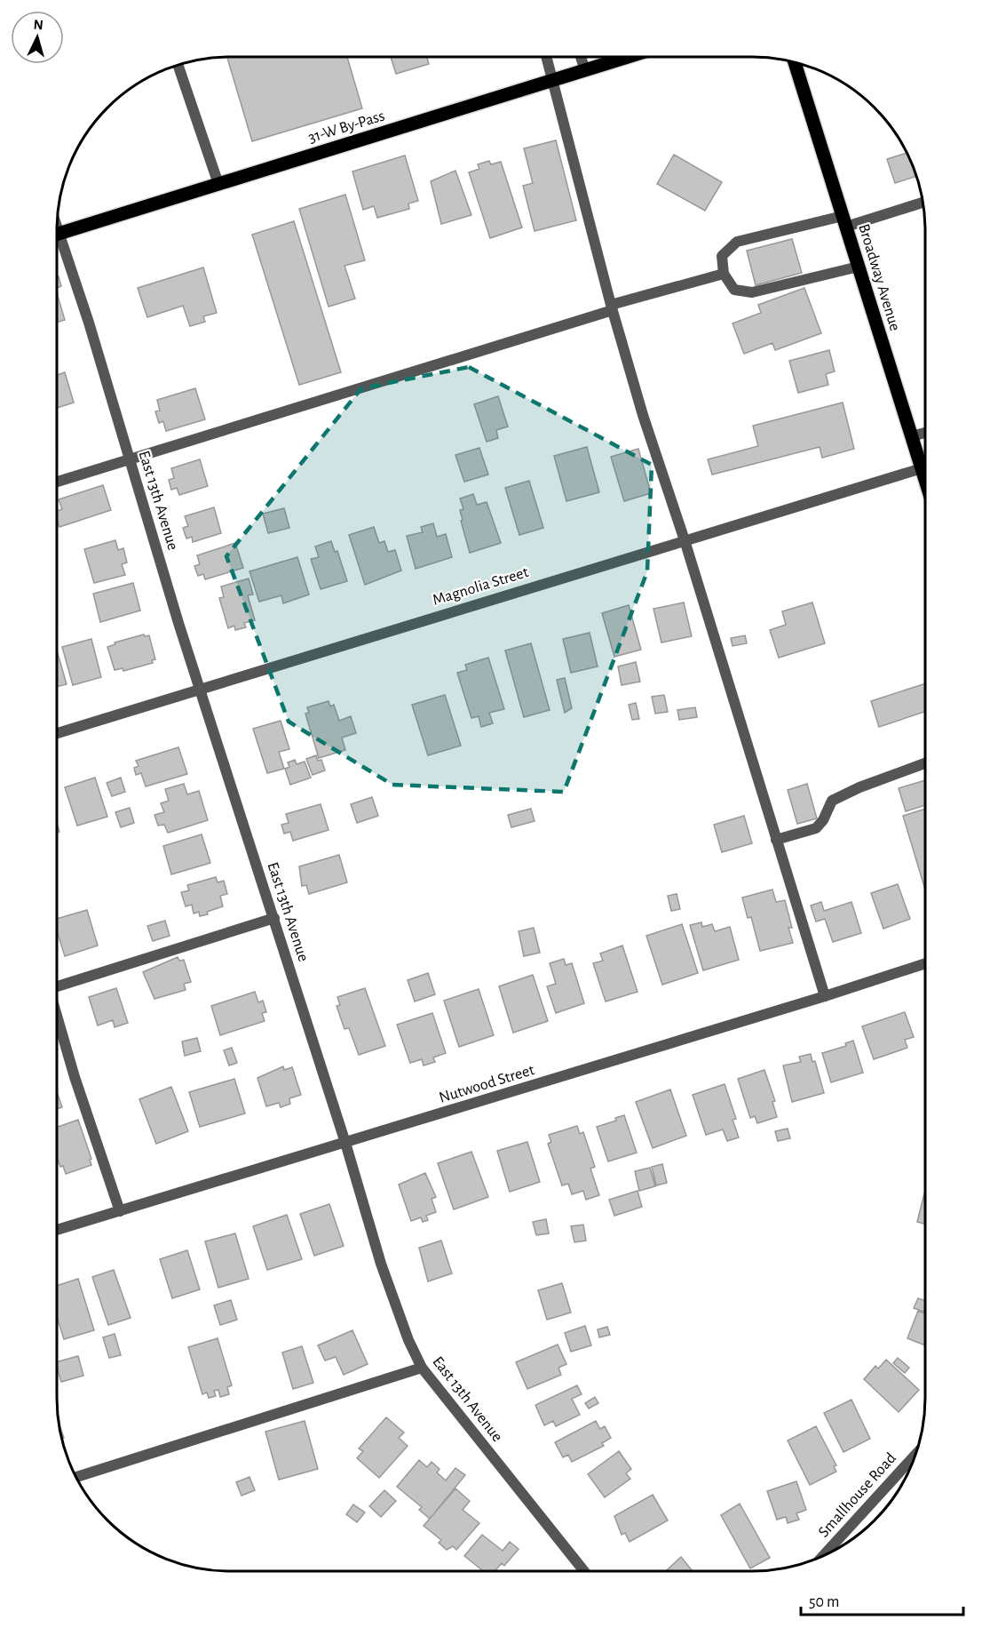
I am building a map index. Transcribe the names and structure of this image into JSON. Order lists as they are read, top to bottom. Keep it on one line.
{"streets":{"main road":["31-W By-Pass","Broadway Avenue"],"street":["East 13th Avenue","Magnolia Street","Nutwood Street","Smallhouse Road"]},"crossings":[["Broadway Avenue","Magnolia Street"],["East 13th Avenue","Magnolia Street"],["East 13th Avenue","Nutwood Street"]],"scale_bar":"50 m","north":"top"}
